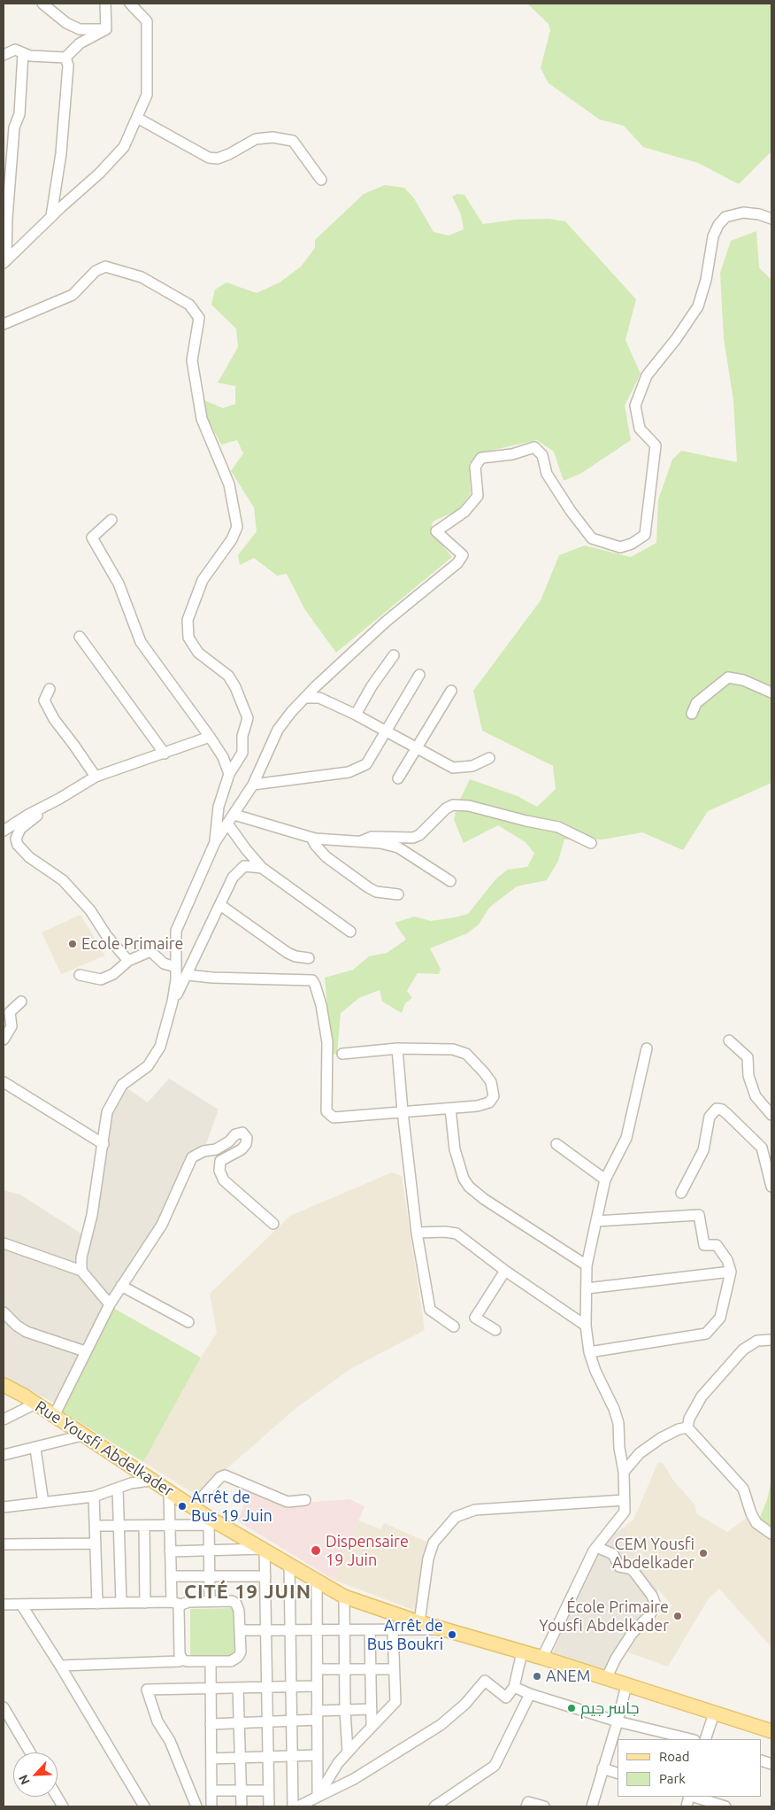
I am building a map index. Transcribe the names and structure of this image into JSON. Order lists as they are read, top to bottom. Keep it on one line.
{"streets":{"main road":["Rue Yousfi Abdelkader"]},"districts":["CITÉ 19 JUIN"],"places":["Ecole Primaire","Arrêt de Bus 19 Juin","Dispensaire 19 Juin","CEM Yousfi Abdelkader","École Primaire Yousfi Abdelkader","Arrêt de Bus Boukri","ANEM","جاسر جيم"],"legend":["Road","Park"],"north":"bottom left"}
